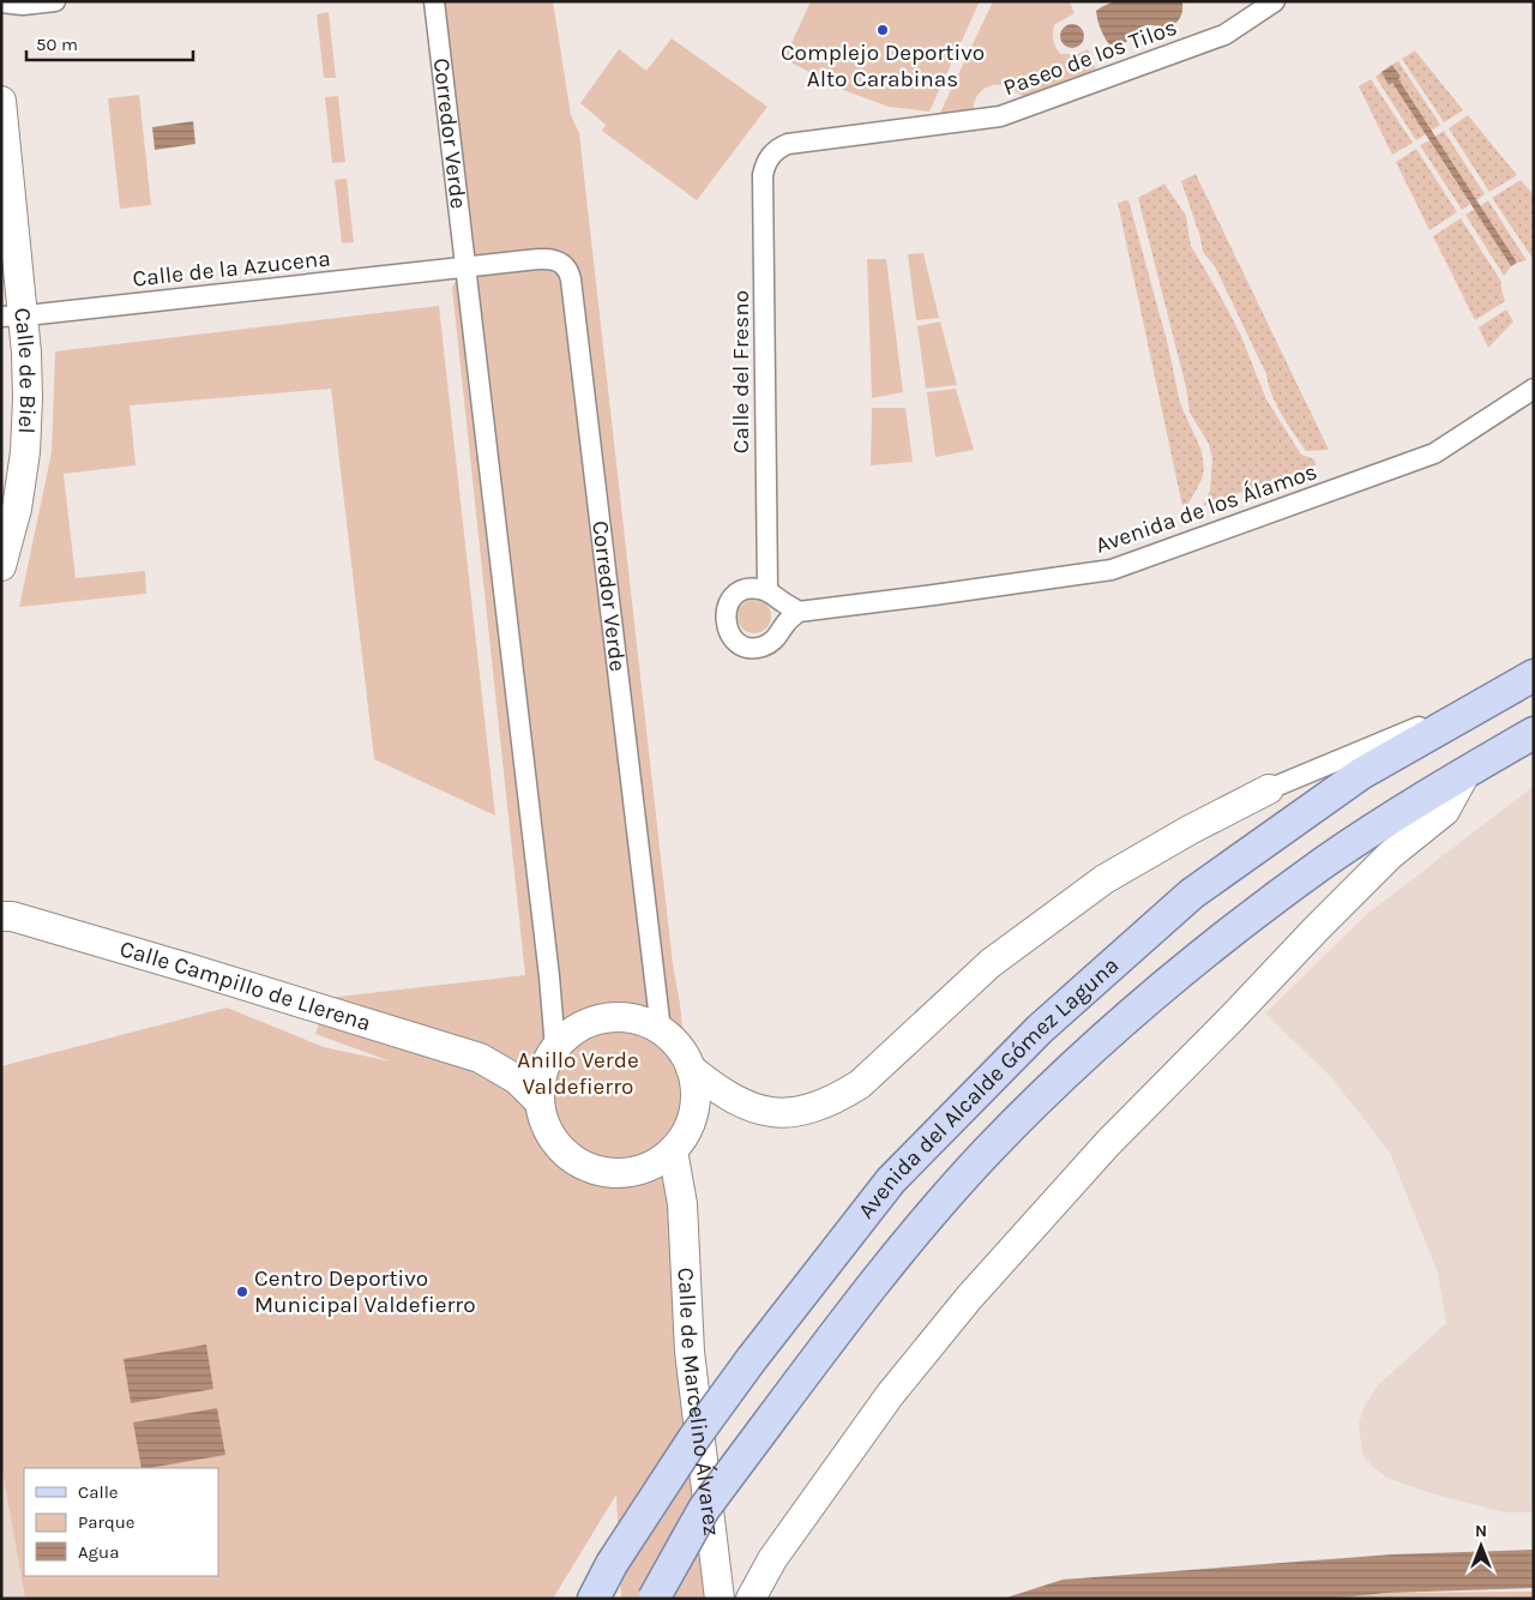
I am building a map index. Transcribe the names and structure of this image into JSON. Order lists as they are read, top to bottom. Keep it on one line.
{"streets":{"main road":["Avenida del Alcalde Gómez Laguna"],"street":["Paseo de los Tilos","Corredor Verde","Calle de la Azucena","Calle de Biel","Calle del Fresno","Avenida de los Álamos","Calle Campillo de Llerena","Calle de Marcelino Álvarez"]},"crossings":[["Paseo de los Tilos","Calle del Fresno"],["Corredor Verde","Calle de la Azucena"],["Corredor Verde","Calle Campillo de Llerena"],["Corredor Verde","Avenida del Alcalde Gómez Laguna"],["Corredor Verde","Calle de Marcelino Álvarez"],["Calle de la Azucena","Calle de Biel"],["Calle del Fresno","Avenida de los Álamos"],["Calle Campillo de Llerena","Avenida del Alcalde Gómez Laguna"],["Calle Campillo de Llerena","Calle de Marcelino Álvarez"],["Avenida del Alcalde Gómez Laguna","Calle de Marcelino Álvarez"]],"parks":["Anillo Verde Valdefierro"],"places":["Complejo Deportivo Alto Carabinas","Centro Deportivo Municipal Valdefierro"],"legend":["Calle","Parque","Agua"],"scale_bar":"50 m","north":"top"}
